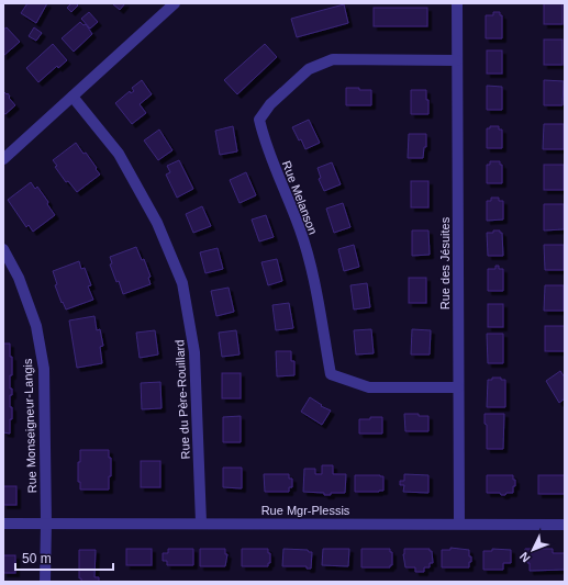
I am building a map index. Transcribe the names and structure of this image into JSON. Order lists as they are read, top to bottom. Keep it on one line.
{"streets":{"street":["Rue Melanson","Rue des Jésuites","Rue du Père-Rouillard","Rue Monseigneur-Langis","Rue Mgr-Plessis"]},"crossings":[["Rue Melanson","Rue des Jésuites"],["Rue des Jésuites","Rue Mgr-Plessis"],["Rue du Père-Rouillard","Rue Mgr-Plessis"],["Rue Monseigneur-Langis","Rue Mgr-Plessis"]],"scale_bar":"50 m","north":"bottom left"}
